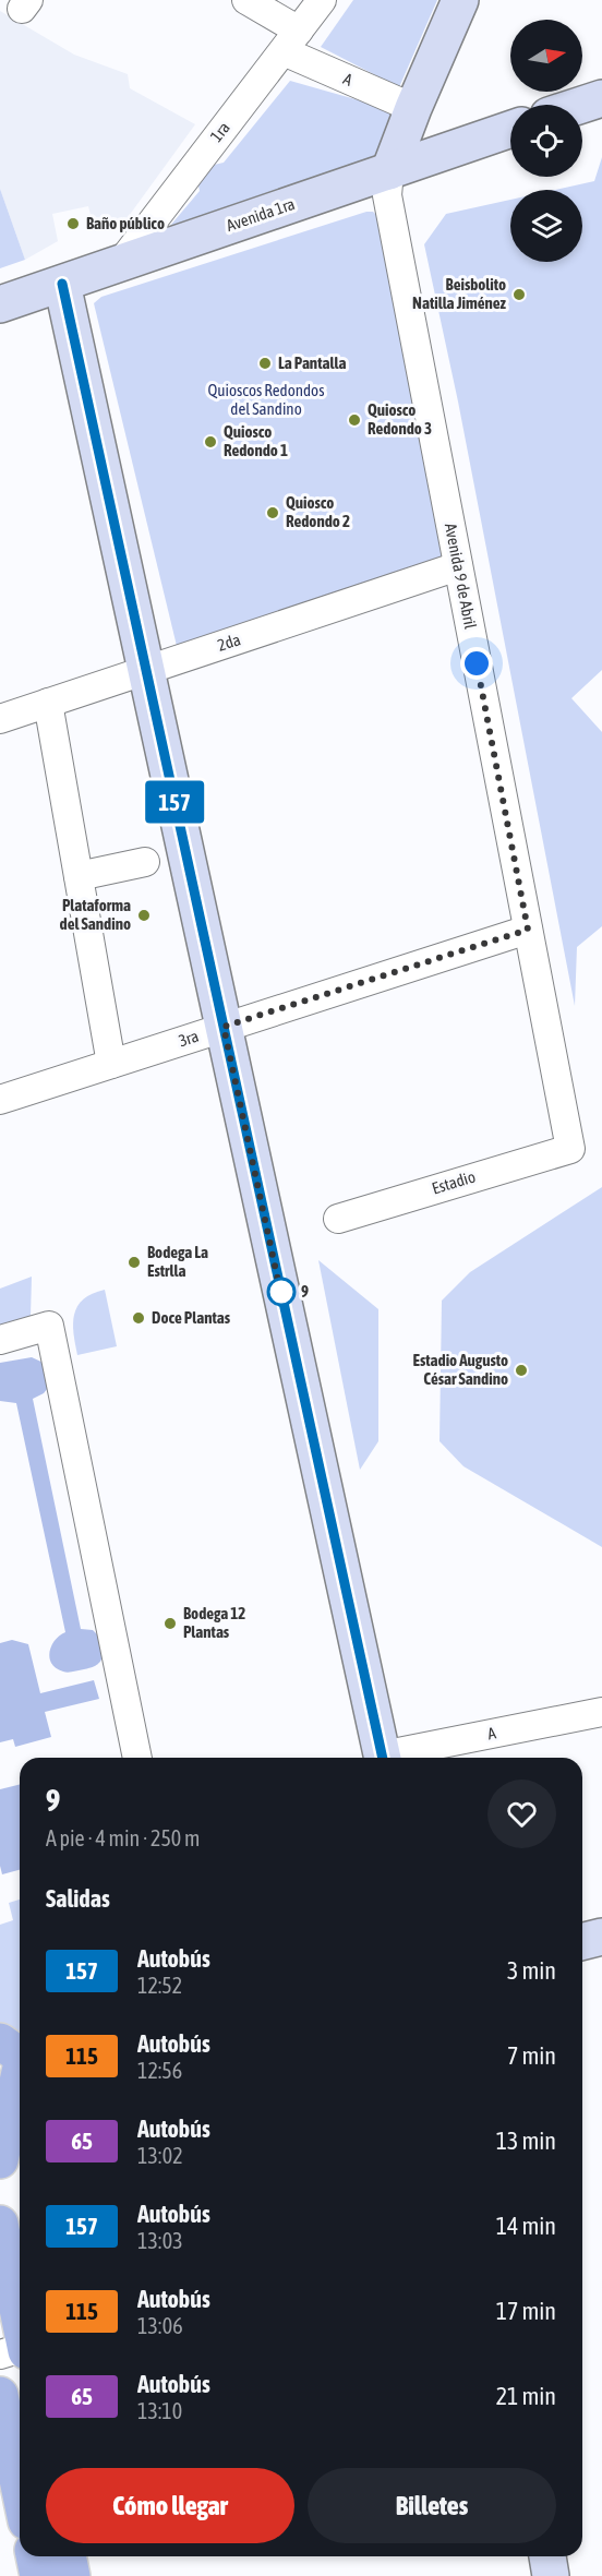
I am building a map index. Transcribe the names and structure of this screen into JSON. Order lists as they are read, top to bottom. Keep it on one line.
{"streets":{"street":["A","1ra","Avenida 1ra","Avenida 9 de Abril","2da","3ra","Estadio"]},"crossings":[["A","1ra"],["1ra","Avenida 1ra"],["Avenida 1ra","Avenida 9 de Abril"],["Avenida 9 de Abril","2da"],["Avenida 9 de Abril","3ra"],["Avenida 9 de Abril","Estadio"]],"parks":["Quioscos Redondos del Sandino"],"places":["Baño público","Beisbolito Natilla Jiménez","La Pantalla","Quiosco Redondo 3","Quiosco Redondo 1","Quiosco Redondo 2","Plataforma del Sandino","Bodega La Estrlla","9","Doce Plantas","Estadio Augusto César Sandino","Bodega 12 Plantas"],"lines":["bus line 157"],"north":"right","page":{"on_map":"157","heading":[["9","A pie · 4 min · 250 m"],"Salidas"],"list":[{"mark":"157","name":"Autobús","note":"12:52","value":"3 min"},{"mark":"115","name":"Autobús","note":"12:56","value":"7 min"},{"mark":"65","name":"Autobús","note":"13:02","value":"13 min"},{"mark":"157","name":"Autobús","note":"13:03","value":"14 min"},{"mark":"115","name":"Autobús","note":"13:06","value":"17 min"},{"mark":"65","name":"Autobús","note":"13:10","value":"21 min"}],"buttons":["Cómo llegar","Billetes"]}}
